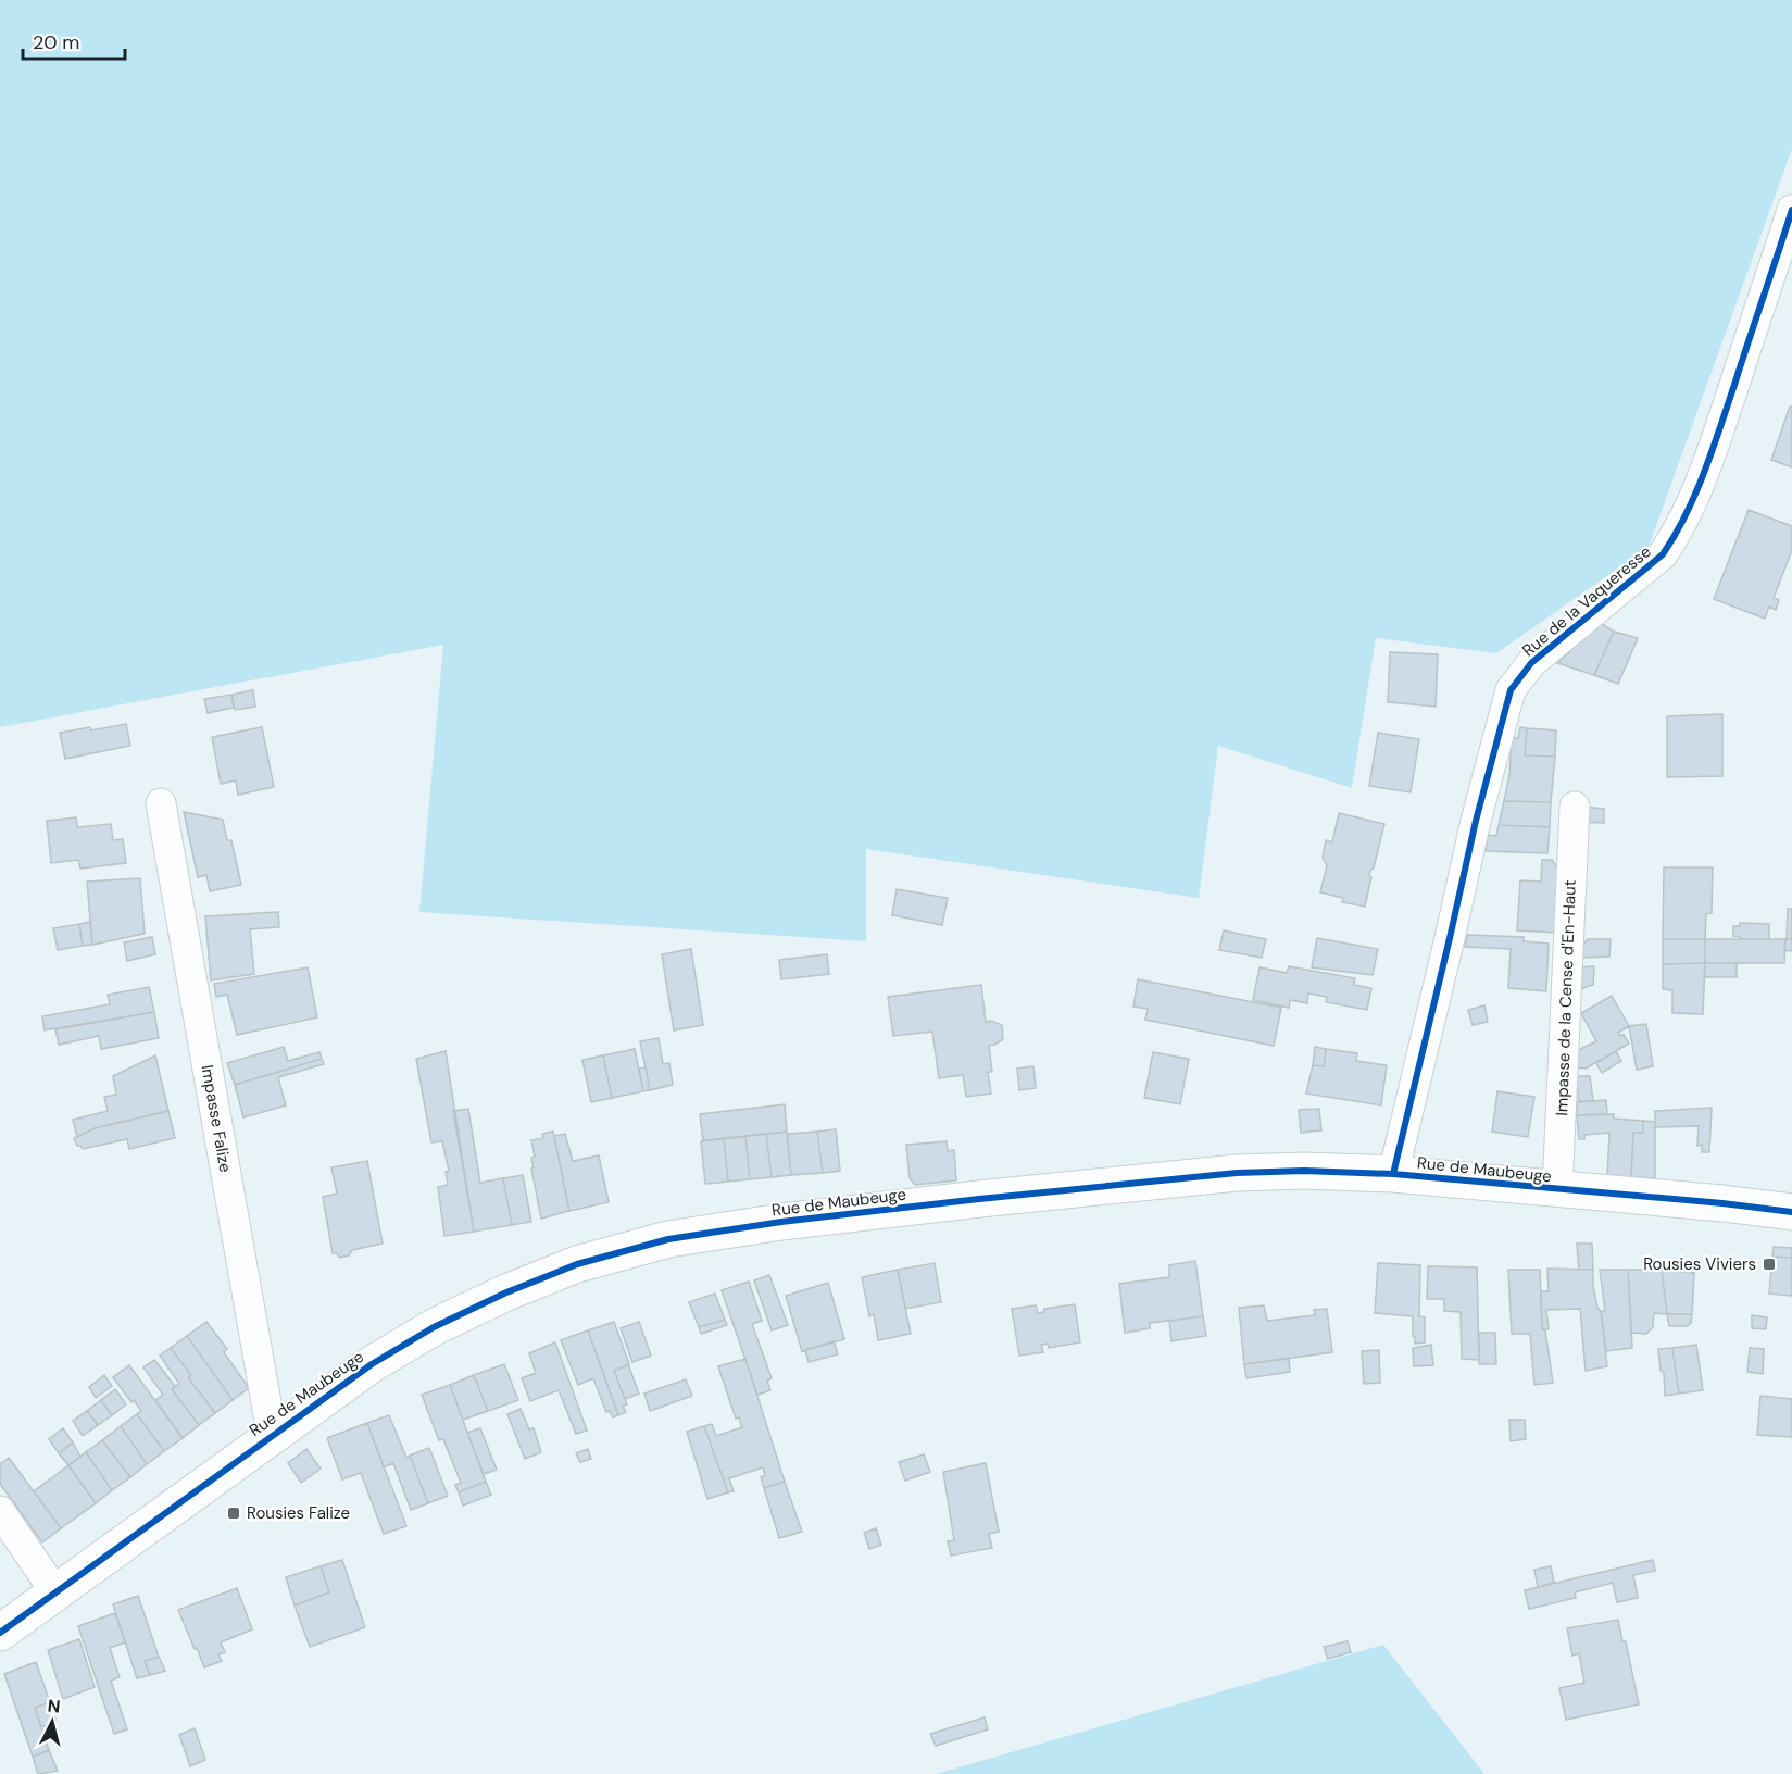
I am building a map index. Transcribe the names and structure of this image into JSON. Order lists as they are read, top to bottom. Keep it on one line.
{"streets":{"street":["Rue de la Vaqueresse","Impasse de la Cense d'En-Haut","Impasse Falize","Rue de Maubeuge"]},"crossings":[["Rue de la Vaqueresse","Rue de Maubeuge"],["Impasse de la Cense d'En-Haut","Rue de Maubeuge"],["Impasse Falize","Rue de Maubeuge"]],"places":{"transit":["Rousies Viviers","Rousies Falize"]},"scale_bar":"20 m","north":"top"}
